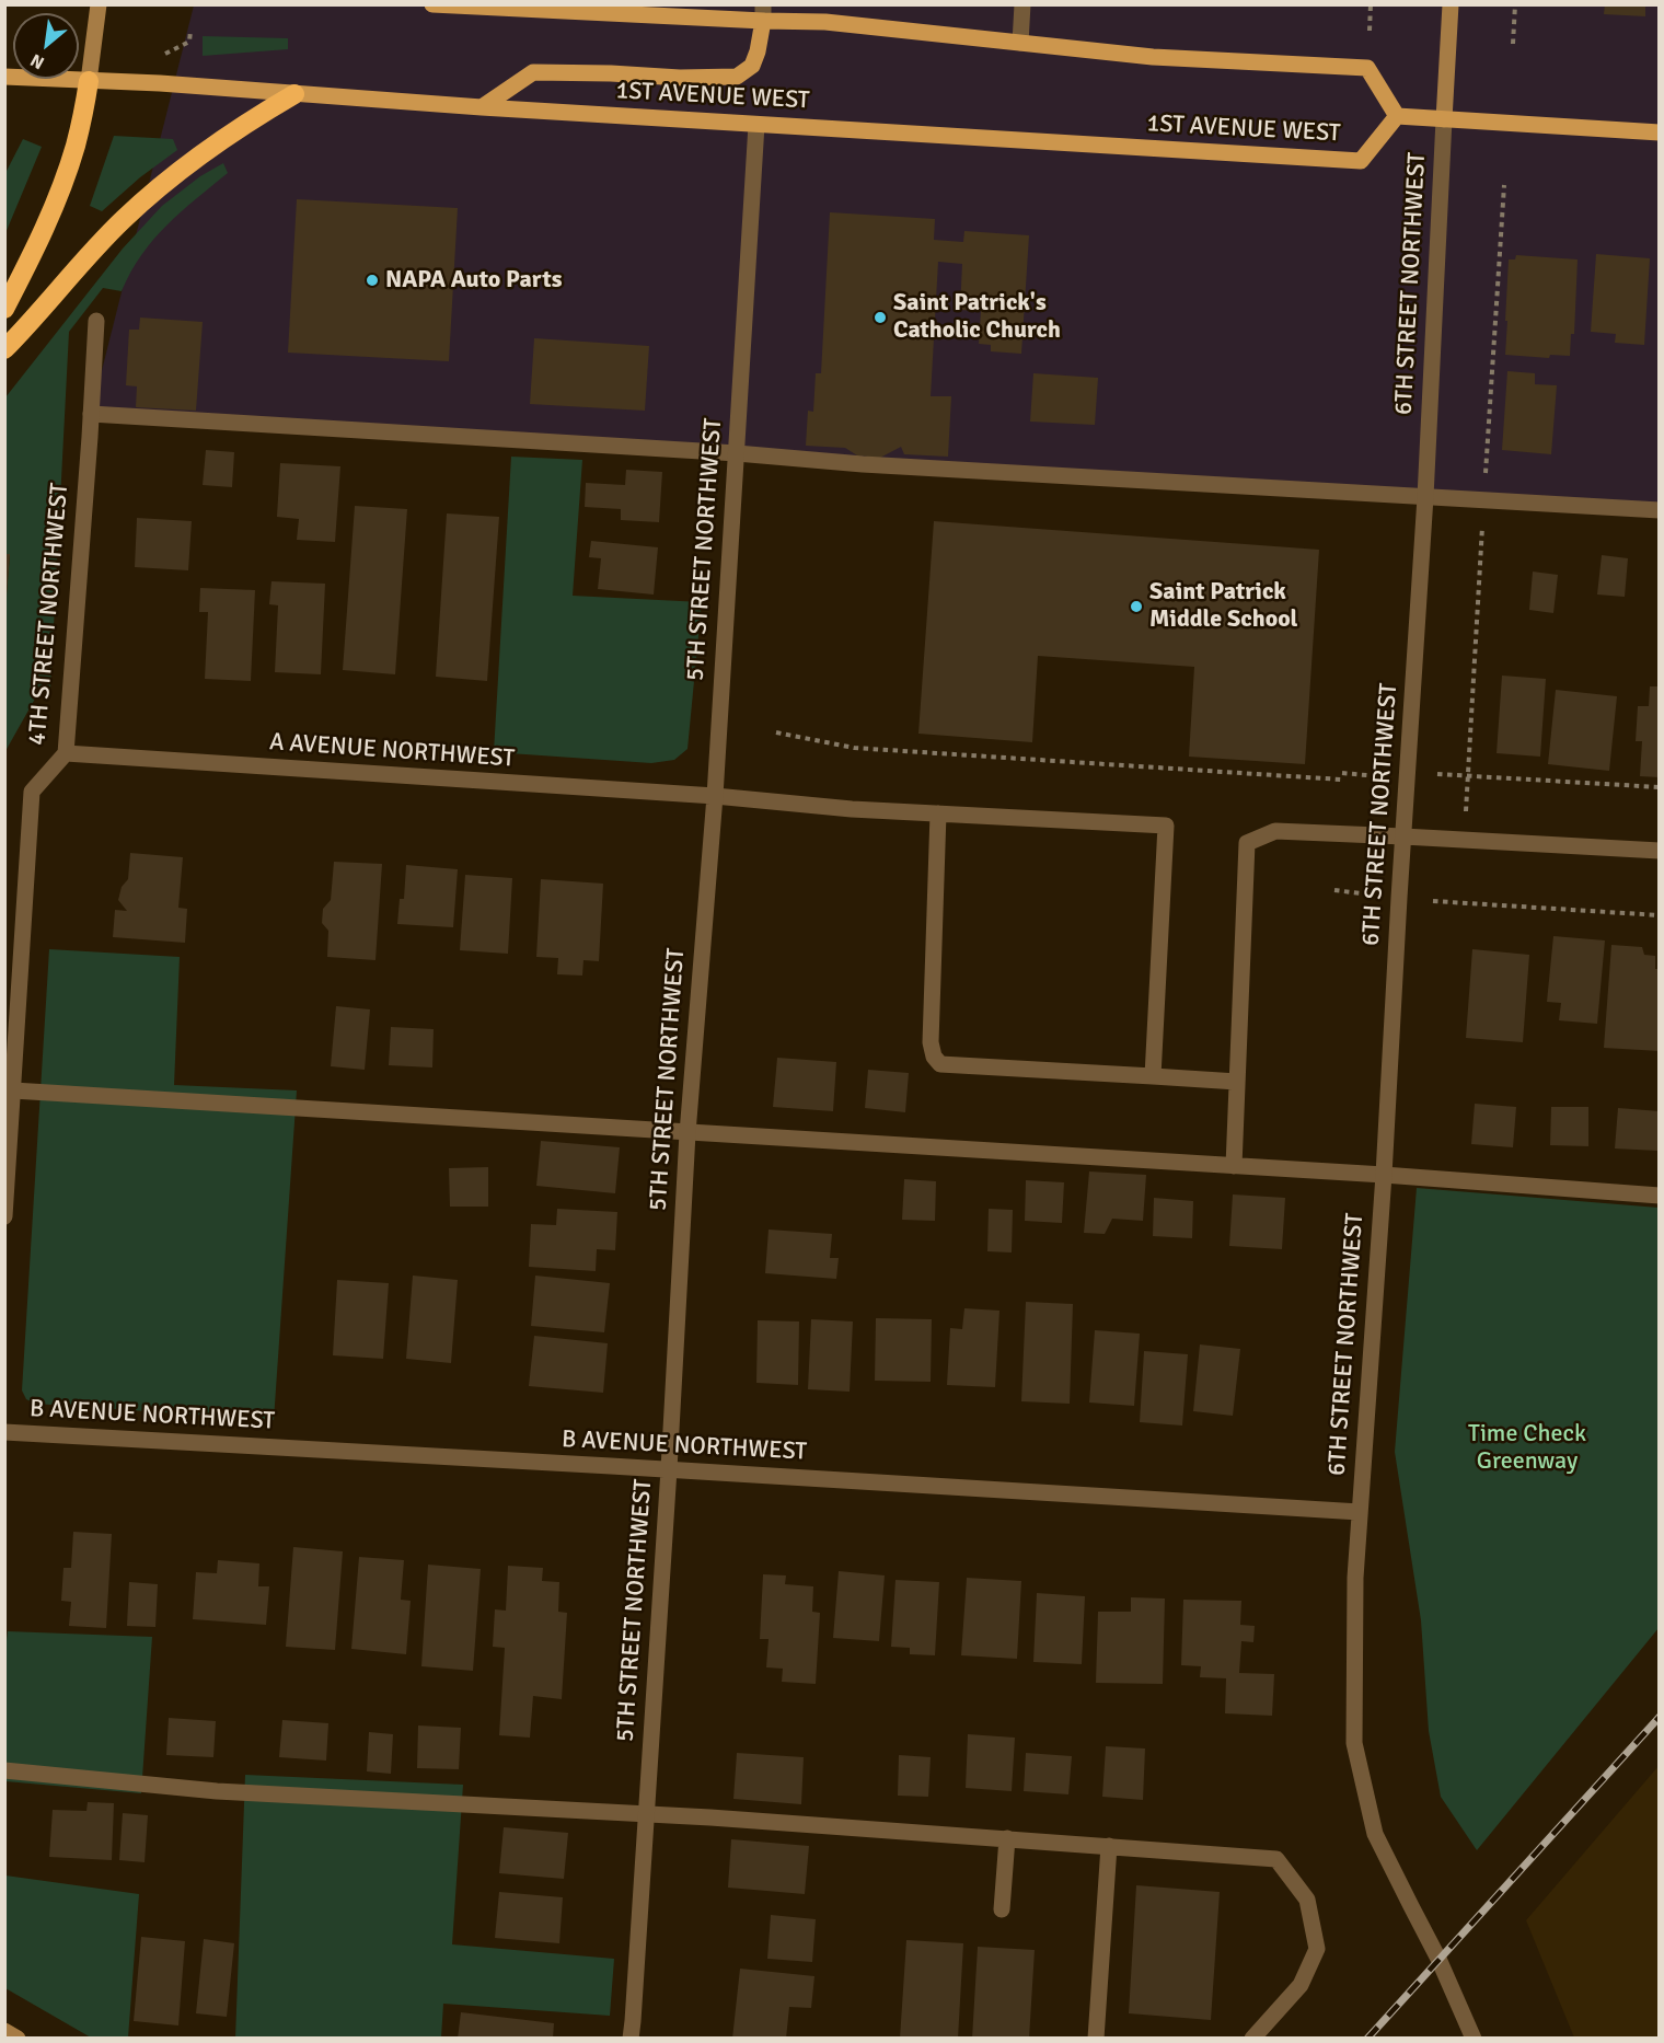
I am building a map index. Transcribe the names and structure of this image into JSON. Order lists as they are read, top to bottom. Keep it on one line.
{"streets":{"main road":["1ST AVENUE WEST"],"street":["6TH STREET NORTHWEST","5TH STREET NORTHWEST","4TH STREET NORTHWEST","A AVENUE NORTHWEST","B AVENUE NORTHWEST"]},"crossings":[["1ST AVENUE WEST","5TH STREET NORTHWEST"],["6TH STREET NORTHWEST","B AVENUE NORTHWEST"],["5TH STREET NORTHWEST","A AVENUE NORTHWEST"],["5TH STREET NORTHWEST","B AVENUE NORTHWEST"],["4TH STREET NORTHWEST","A AVENUE NORTHWEST"]],"parks":["Time Check Greenway"],"places":["NAPA Auto Parts","Saint Patrick's Catholic Church","Saint Patrick Middle School"],"north":"bottom left"}
